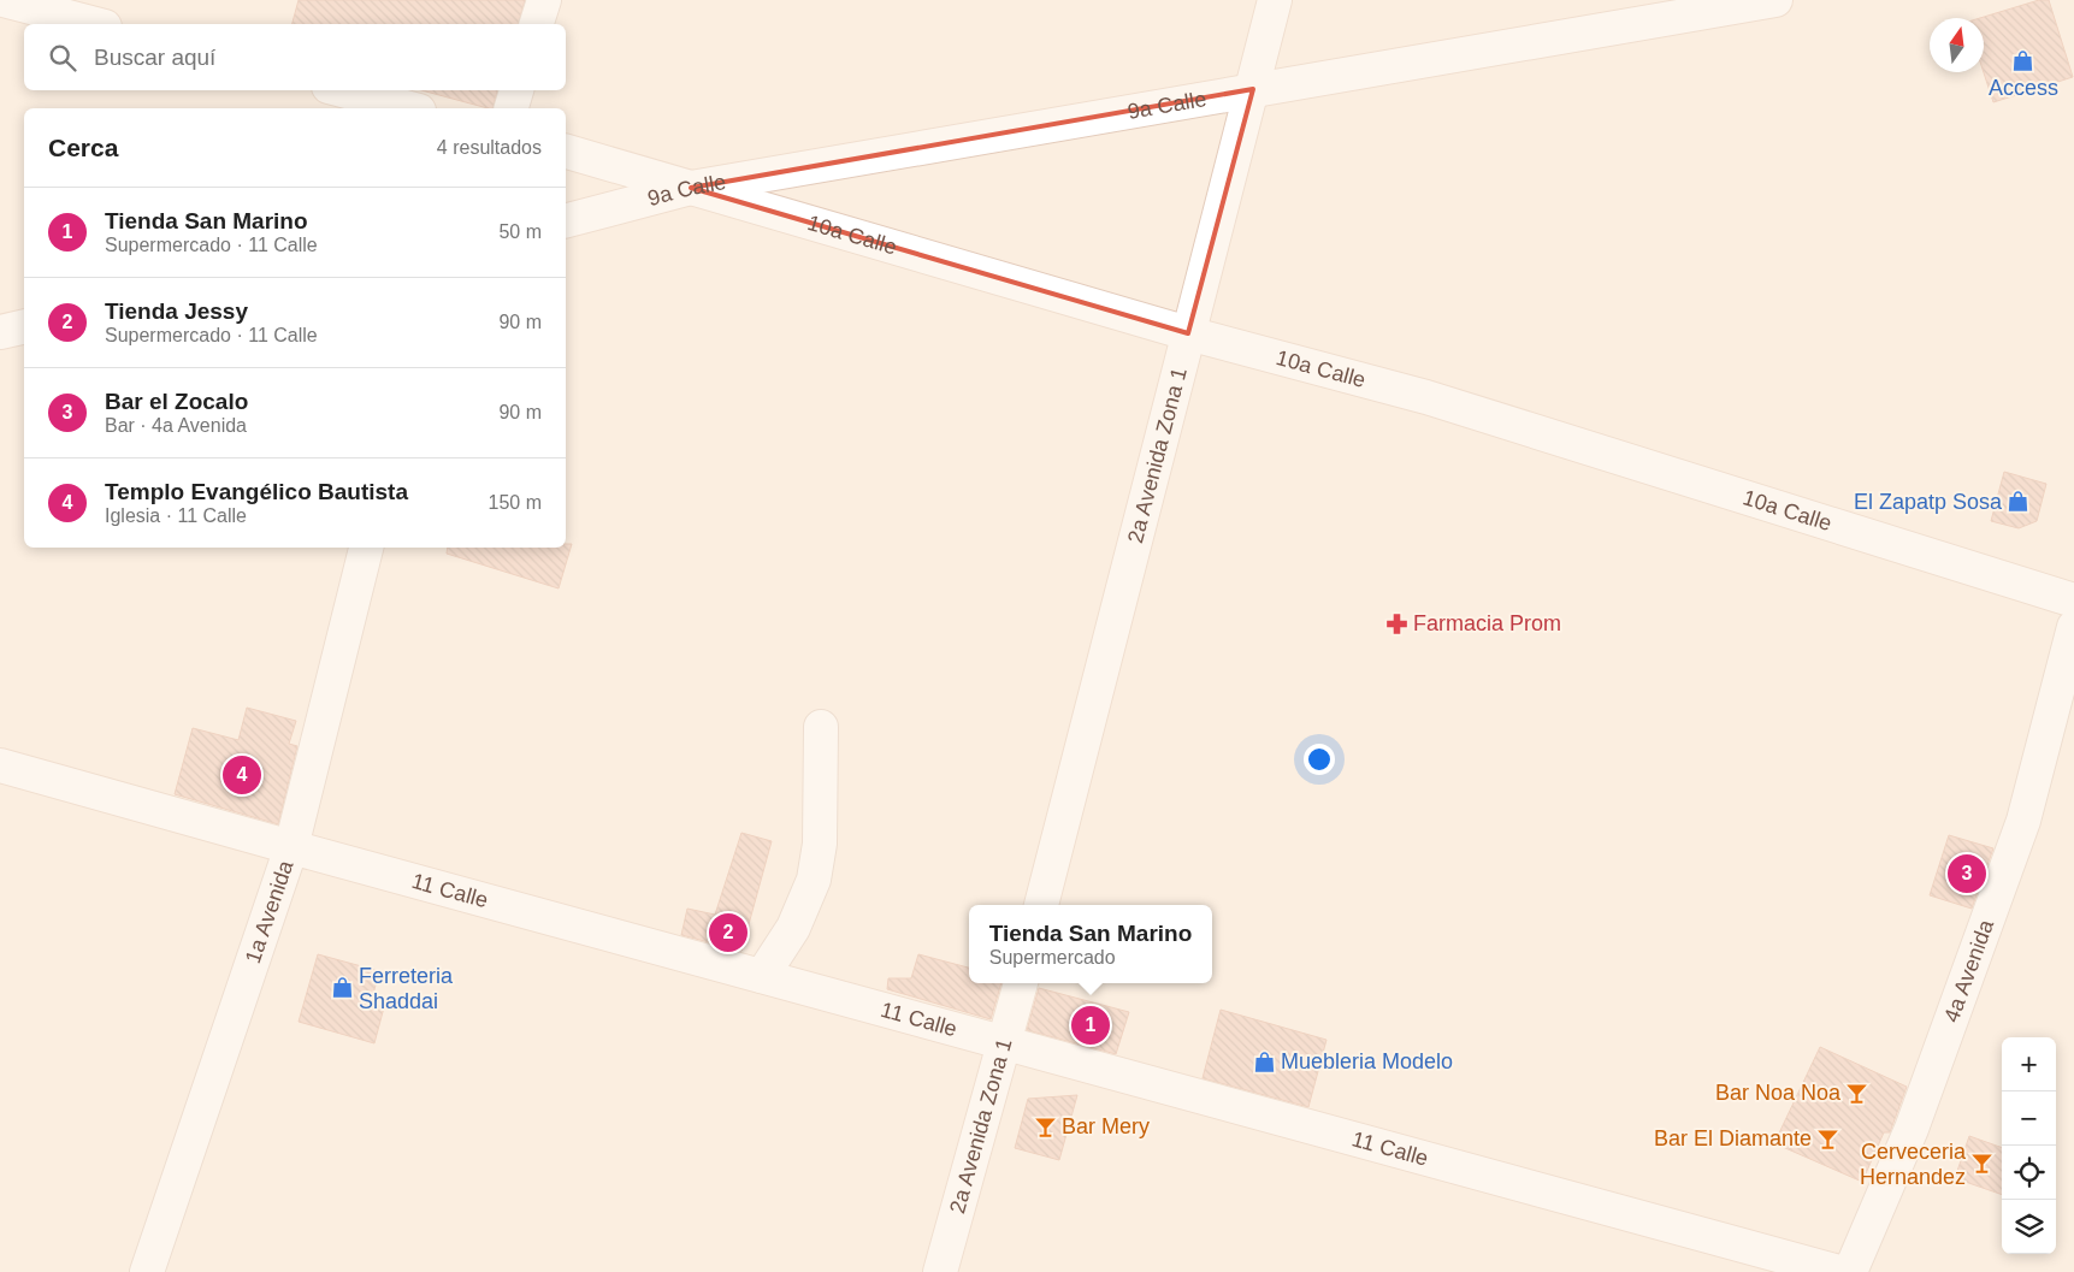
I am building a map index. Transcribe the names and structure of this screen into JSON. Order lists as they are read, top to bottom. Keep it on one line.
{"streets":{"street":["9a Calle","10a Calle","2a Avenida Zona 1","11 Calle","1a Avenida","4a Avenida"]},"crossings":[["9a Calle","10a Calle"],["9a Calle","2a Avenida Zona 1"],["10a Calle","2a Avenida Zona 1"],["2a Avenida Zona 1","11 Calle"],["11 Calle","1a Avenida"]],"places":{"shop":["Access","El Zapatp Sosa","Ferreteria Shaddai","Muebleria Modelo"],"pharmacy":["Farmacia Prom"],"bar":["Bar Noa Noa","Bar Mery","Bar El Diamante","Cerveceria Hernandez"]},"north":"top","page":{"search":"Buscar aquí","heading":["Cerca","4 resultados"],"list":[{"mark":"1","name":"Tienda San Marino","note":"Supermercado · 11 Calle","value":"50 m"},{"mark":"2","name":"Tienda Jessy","note":"Supermercado · 11 Calle","value":"90 m"},{"mark":"3","name":"Bar el Zocalo","note":"Bar · 4a Avenida","value":"90 m"},{"mark":"4","name":"Templo Evangélico Bautista","note":"Iglesia · 11 Calle","value":"150 m"}],"pins":["4","3","2","1"],"popup":["Tienda San Marino","Supermercado"],"map_buttons":["+","−"]}}
